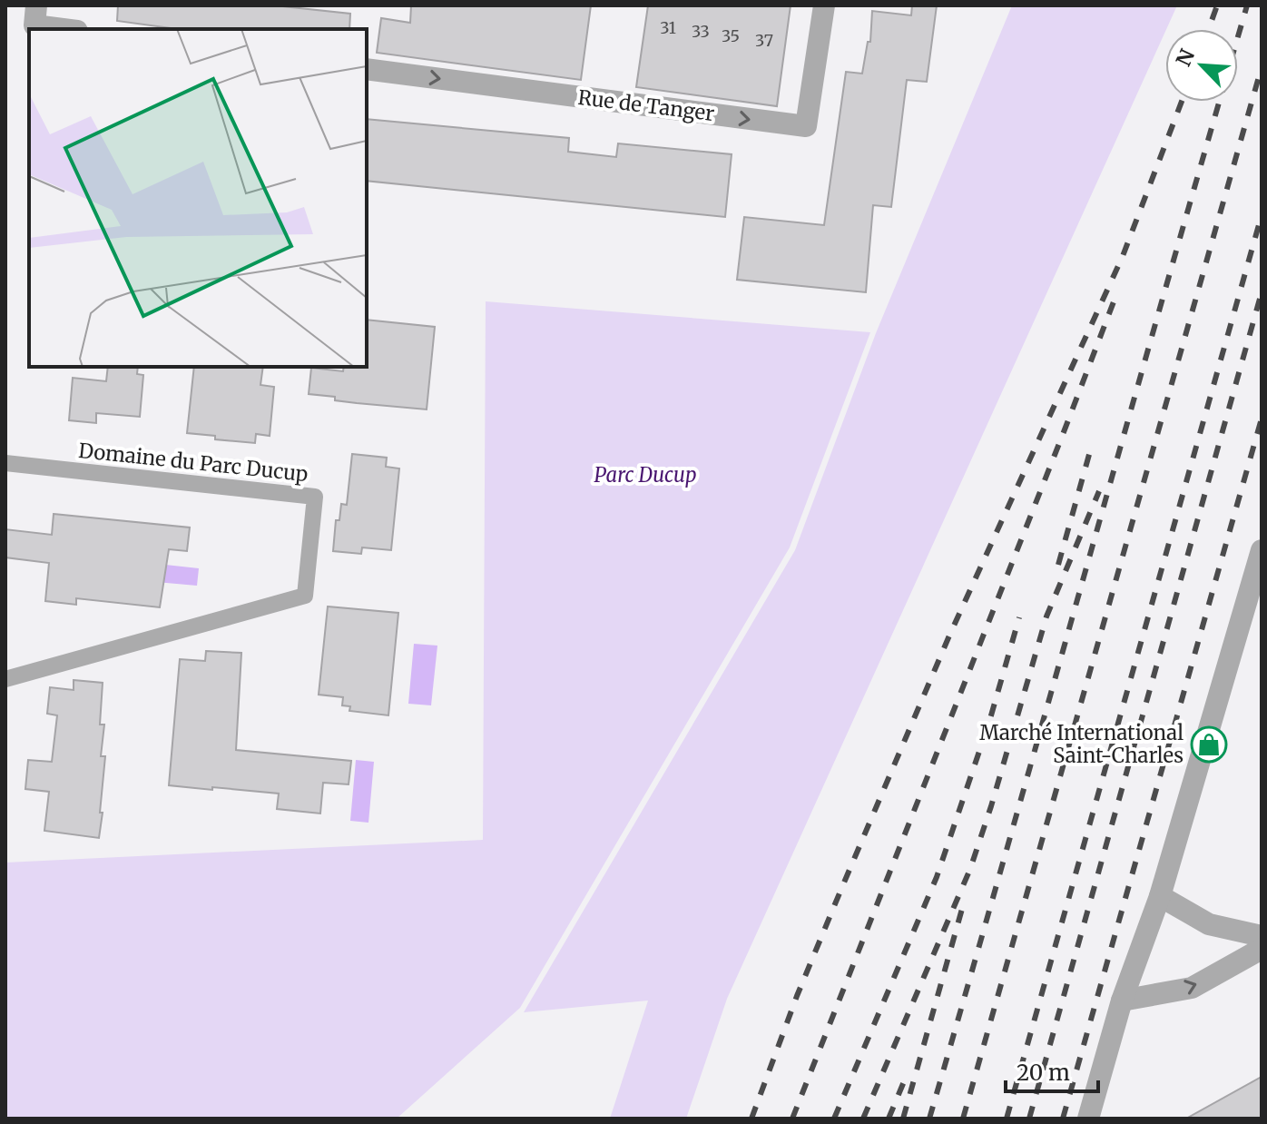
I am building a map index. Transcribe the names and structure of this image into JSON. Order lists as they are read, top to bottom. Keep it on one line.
{"streets":{"street":["Rue de Tanger"],"lane":["Domaine du Parc Ducup"]},"one_way":["Rue de Tanger"],"parks":["Parc Ducup"],"places":{"shop":["Marché International Saint-Charles"]},"house_numbers":["31","33","35","37"],"scale_bar":"20 m","north":"top left"}
